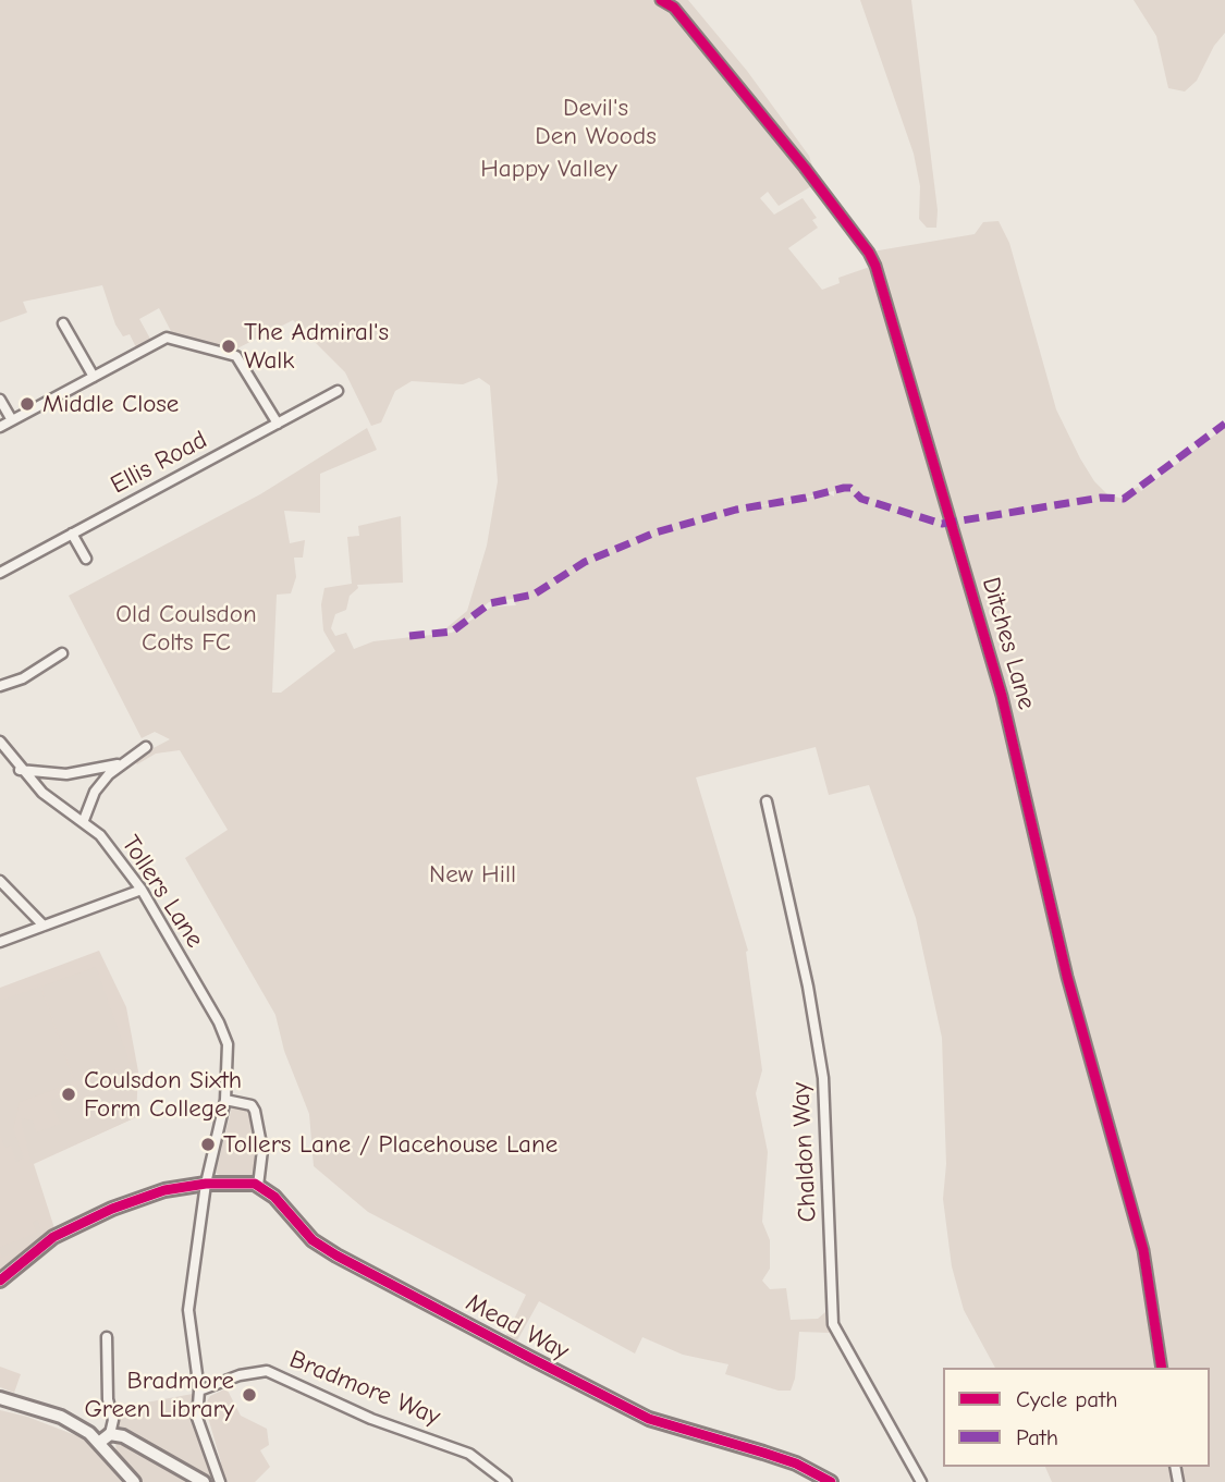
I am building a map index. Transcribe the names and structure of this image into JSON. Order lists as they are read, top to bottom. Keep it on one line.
{"streets":{"street":["Ellis Road","Ditches Lane","Tollers Lane","Chaldon Way","Mead Way","Bradmore Way"]},"crossings":[["Tollers Lane","Bradmore Way"]],"parks":["Devil's Den Woods","Happy Valley","Old Coulsdon Colts FC","New Hill"],"places":["The Admiral's Walk","Middle Close","Coulsdon Sixth Form College","Tollers Lane / Placehouse Lane","Bradmore Green Library"],"legend":["Cycle path","Path"]}
